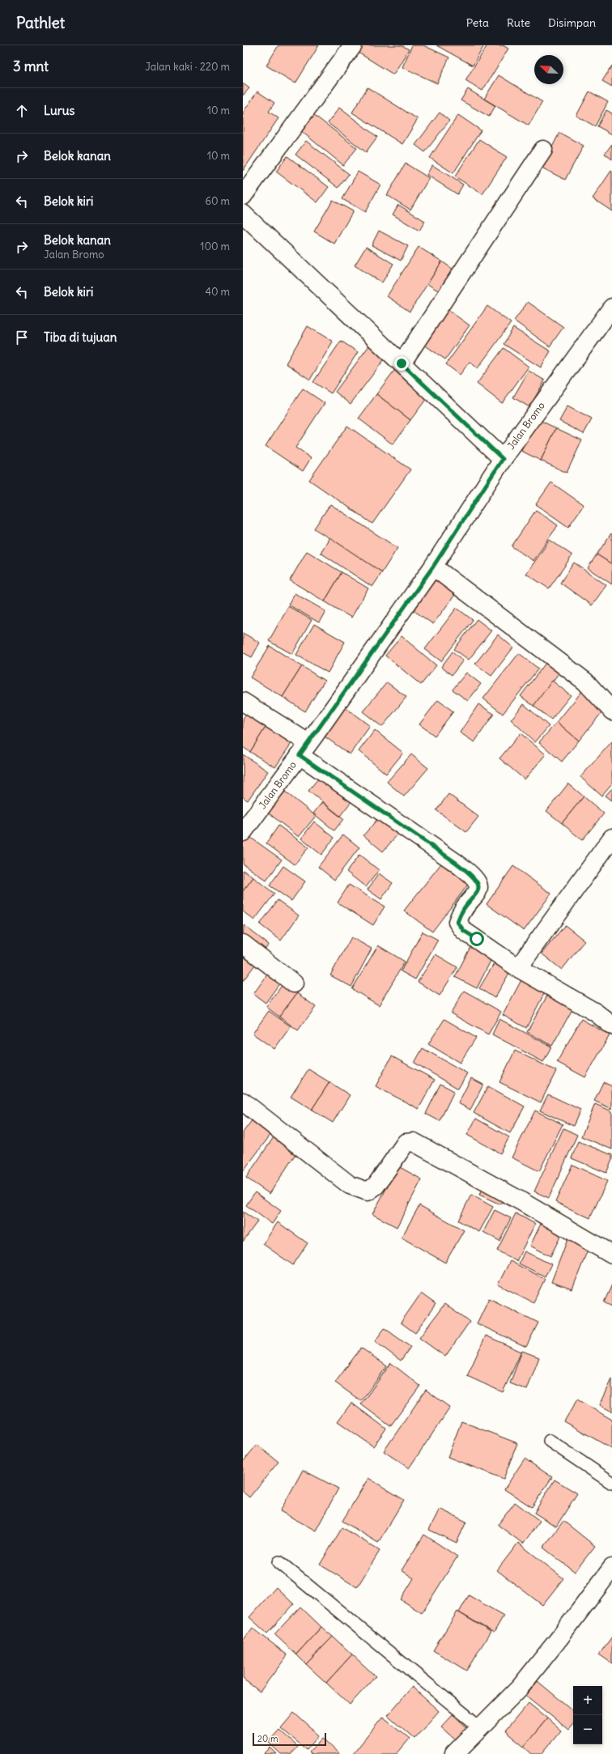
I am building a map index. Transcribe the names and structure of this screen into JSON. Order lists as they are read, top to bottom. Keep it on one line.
{"streets":{"street":["Jalan Bromo"]},"scale_bar":"20 m","north":"top left","page":{"header":"Pathlet","nav":["Peta","Rute","Disimpan"],"heading":["3 mnt","Jalan kaki · 220 m"],"list":[["Lurus","10 m"],["Belok kanan","10 m"],["Belok kiri","60 m"],["Belok kanan","Jalan Bromo","100 m"],["Belok kiri","40 m"],"Tiba di tujuan"],"map_buttons":["+","−"],"scale":"20 m"}}
